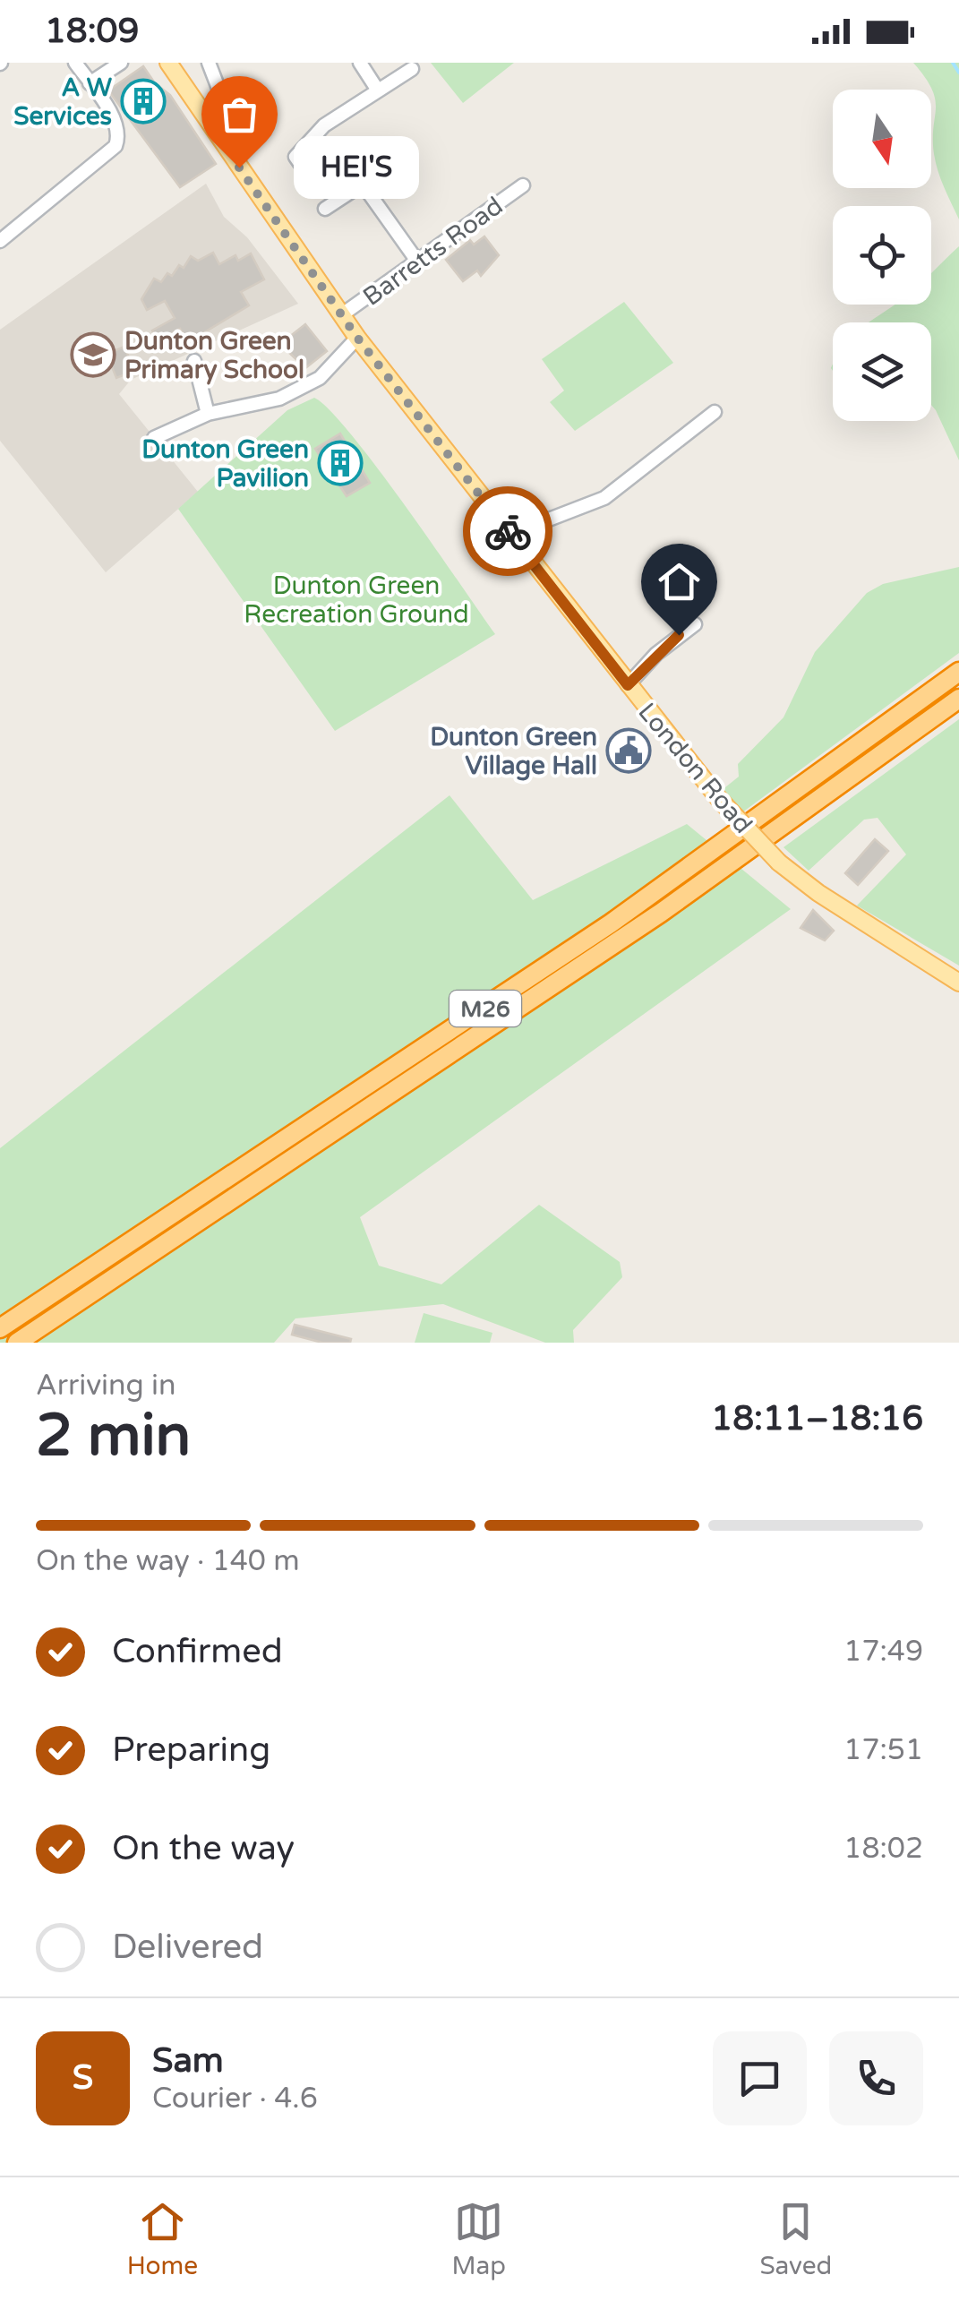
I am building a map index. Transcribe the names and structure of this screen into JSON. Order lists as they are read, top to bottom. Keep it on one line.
{"streets":{"highway":["M26"],"main road":["London Road"],"street":["Barretts Road"]},"crossings":[["Barretts Road","London Road"]],"parks":["Dunton Green Recreation Ground"],"places":{"building":["A W Services","Dunton Green Pavilion"],"other":["HEI'S"],"school or university":["Dunton Green Primary School"],"public building":["Dunton Green Village Hall"]},"north":"bottom","page":{"status":"18:09","bubble":"HEI'S","heading":["2 min","Arriving in","18:11–18:16"],"panel":["Sam","Courier · 4.6"],"bar":"On the way · 140 m","list":[["Confirmed","17:49"],["Preparing","17:51"],["On the way","18:02"],"Delivered"],"round":"S","tabs":["Home","Map","Saved"]}}
